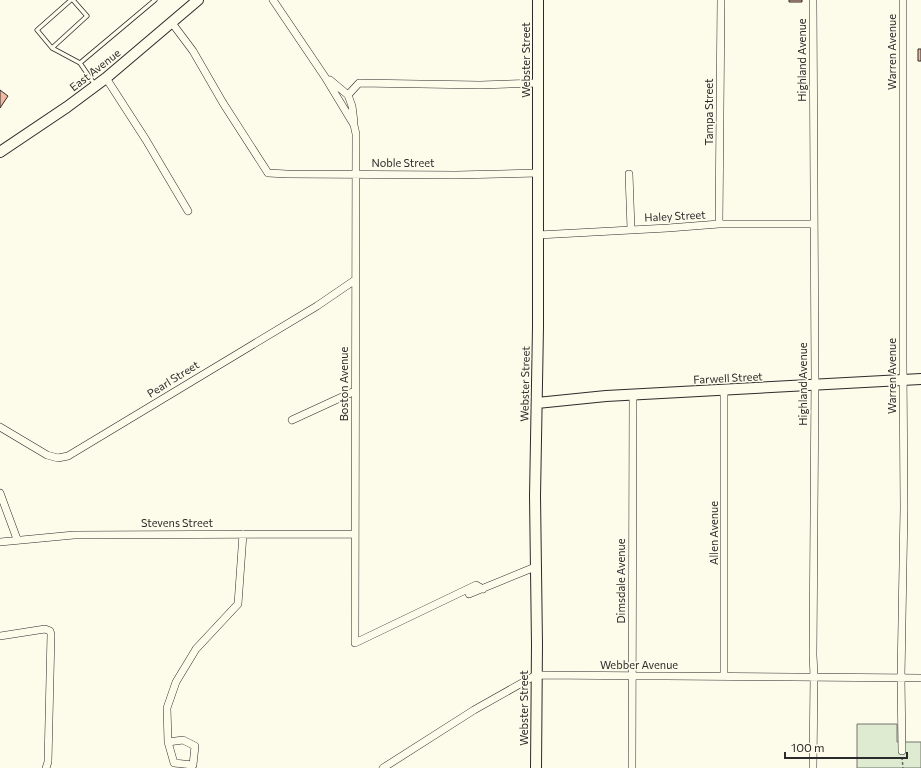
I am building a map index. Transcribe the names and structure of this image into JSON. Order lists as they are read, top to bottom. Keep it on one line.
{"streets":{"main road":["Webster Street","East Avenue","Farwell Street"],"street":["Warren Avenue","Highland Avenue","Tampa Street","Noble Street","Haley Street","Pearl Street","Boston Avenue","Stevens Street","Allen Avenue","Dimsdale Avenue","Webber Avenue"]},"crossings":[["Warren Avenue","Farwell Street"],["Warren Avenue","Webber Avenue"],["Webster Street","Noble Street"],["Webster Street","Haley Street"],["Webster Street","Farwell Street"],["Webster Street","Webber Avenue"],["Highland Avenue","Haley Street"],["Highland Avenue","Farwell Street"],["Highland Avenue","Webber Avenue"],["East Avenue","Noble Street"],["Tampa Street","Haley Street"],["Noble Street","Boston Avenue"],["Farwell Street","Allen Avenue"],["Farwell Street","Dimsdale Avenue"],["Pearl Street","Boston Avenue"],["Boston Avenue","Stevens Street"],["Allen Avenue","Webber Avenue"],["Dimsdale Avenue","Webber Avenue"]],"scale_bar":"100 m"}
